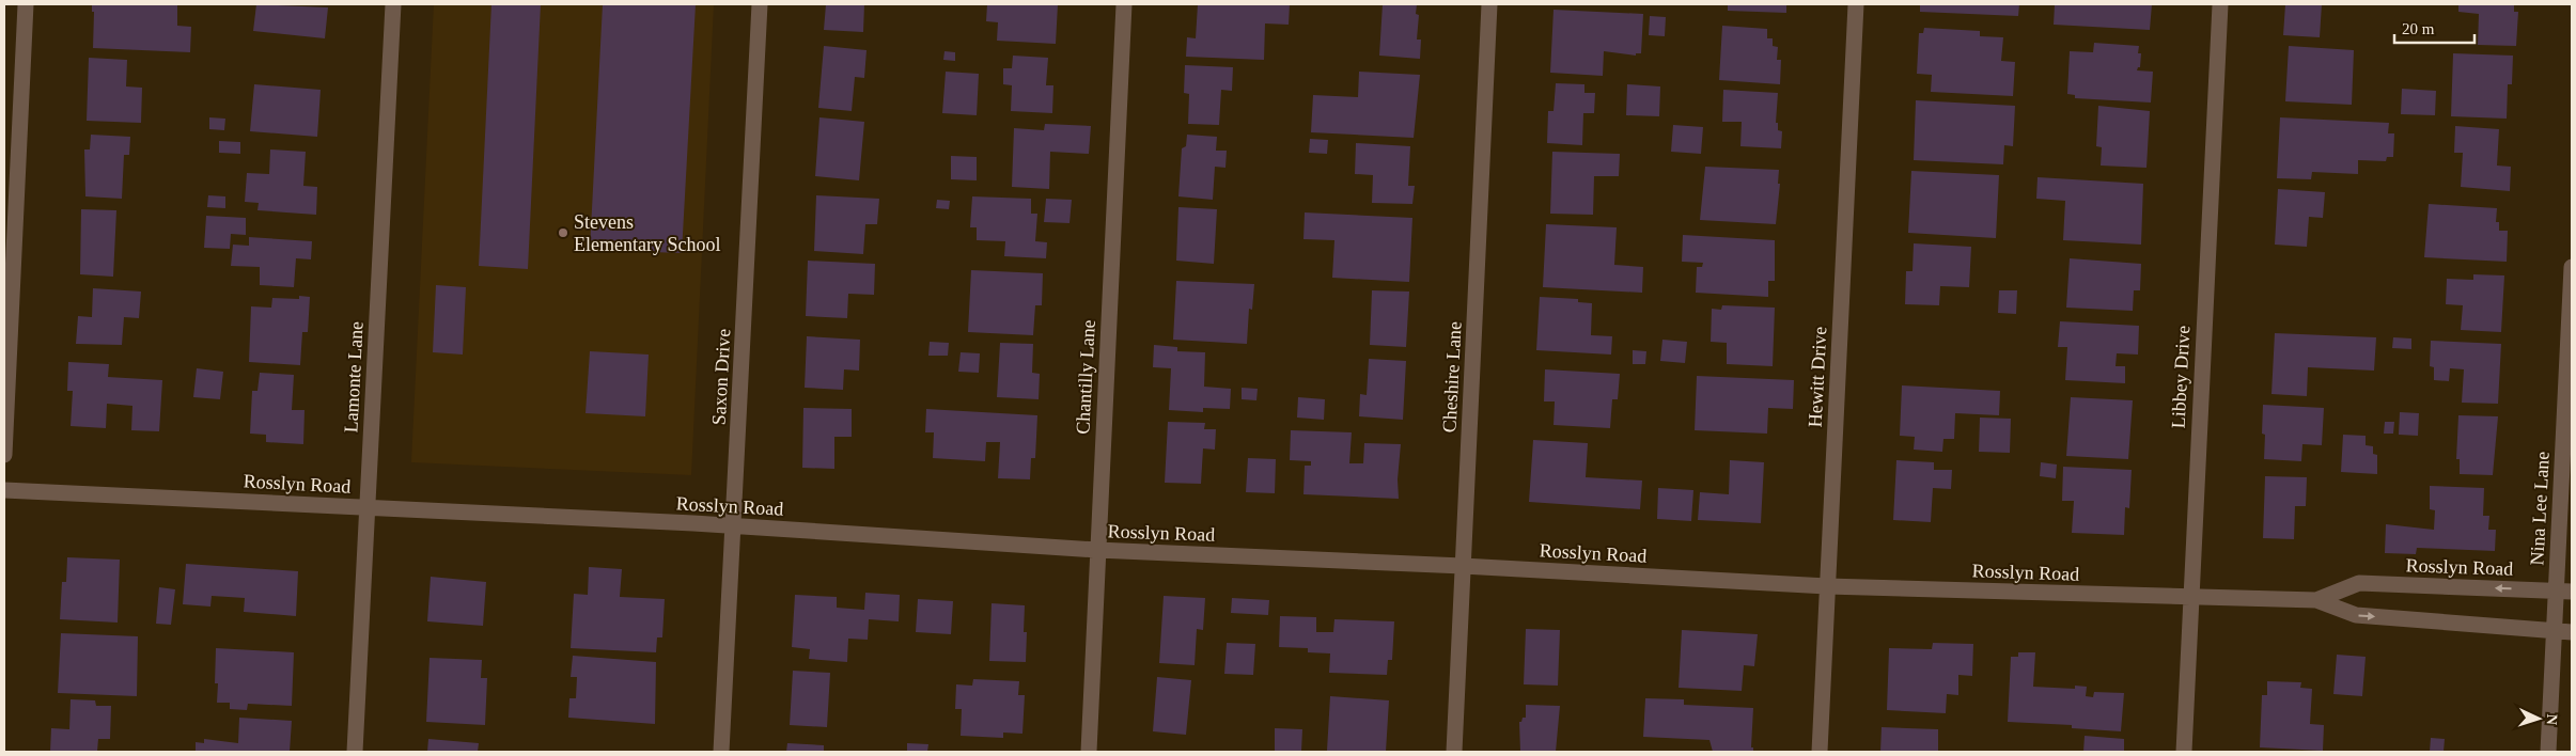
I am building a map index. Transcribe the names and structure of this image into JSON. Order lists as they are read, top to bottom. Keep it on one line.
{"streets":{"street":["Lamonte Lane","Saxon Drive","Chantilly Lane","Cheshire Lane","Hewitt Drive","Libbey Drive","Rosslyn Road","Nina Lee Lane"]},"crossings":[["Lamonte Lane","Rosslyn Road"],["Saxon Drive","Rosslyn Road"],["Chantilly Lane","Rosslyn Road"],["Cheshire Lane","Rosslyn Road"],["Hewitt Drive","Rosslyn Road"],["Libbey Drive","Rosslyn Road"],["Rosslyn Road","Nina Lee Lane"]],"places":["Stevens Elementary School"],"scale_bar":"20 m","north":"right"}
